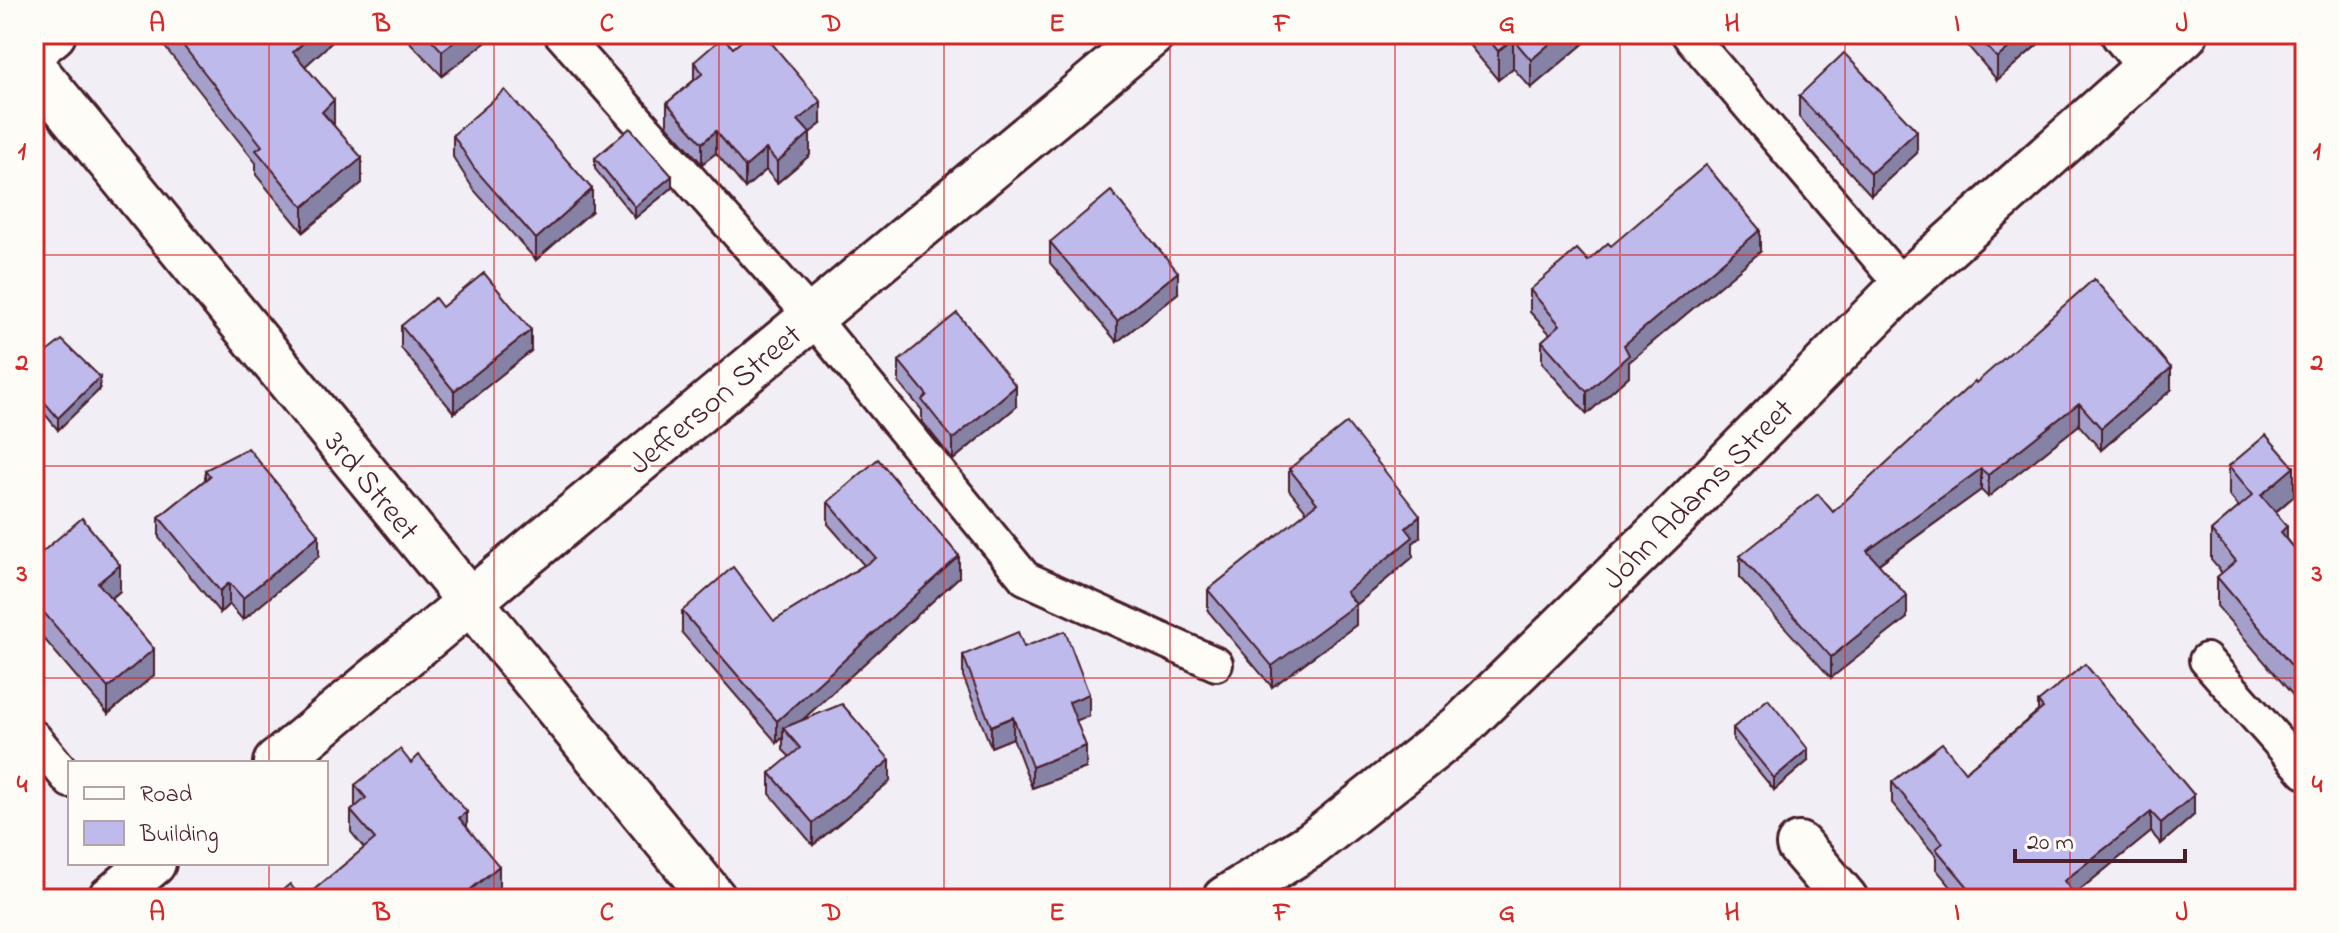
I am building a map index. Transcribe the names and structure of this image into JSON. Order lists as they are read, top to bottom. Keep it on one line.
{"streets":{"street":["Jefferson Street","3rd Street","John Adams Street"]},"crossings":[["Jefferson Street","3rd Street"]],"legend":["Road","Building"],"scale_bar":"20 m","grid":{"columns":["A","B","C","D","E","F","G","H","I","J"],"rows":["1","2","3","4"]}}
